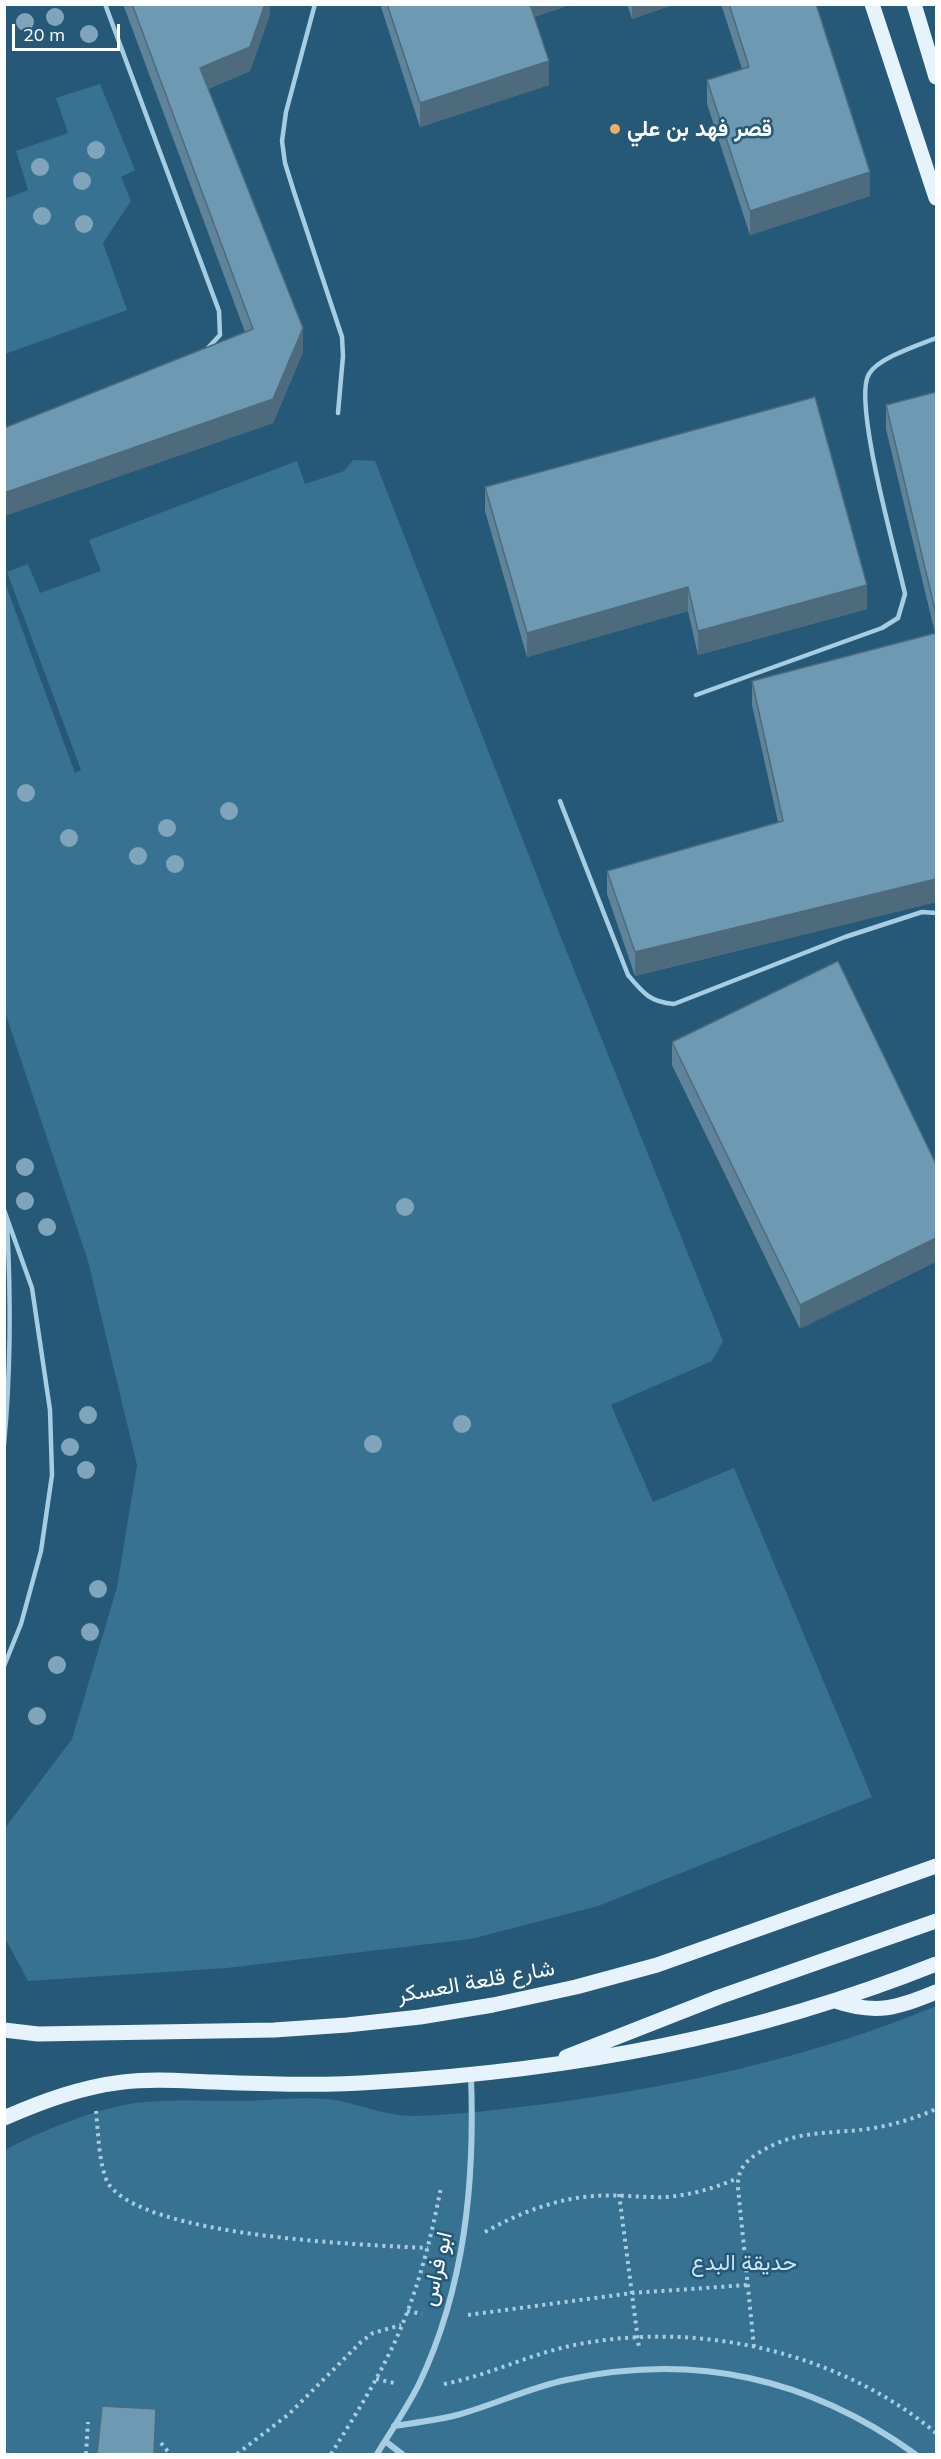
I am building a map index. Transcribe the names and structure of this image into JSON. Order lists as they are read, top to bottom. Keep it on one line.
{"streets":{"main road":["شارع قلعة العسكر"],"street":["ابو فراس"]},"parks":["حديقة البدع"],"places":["قصر فهد بن علي"],"scale_bar":"20 m"}
